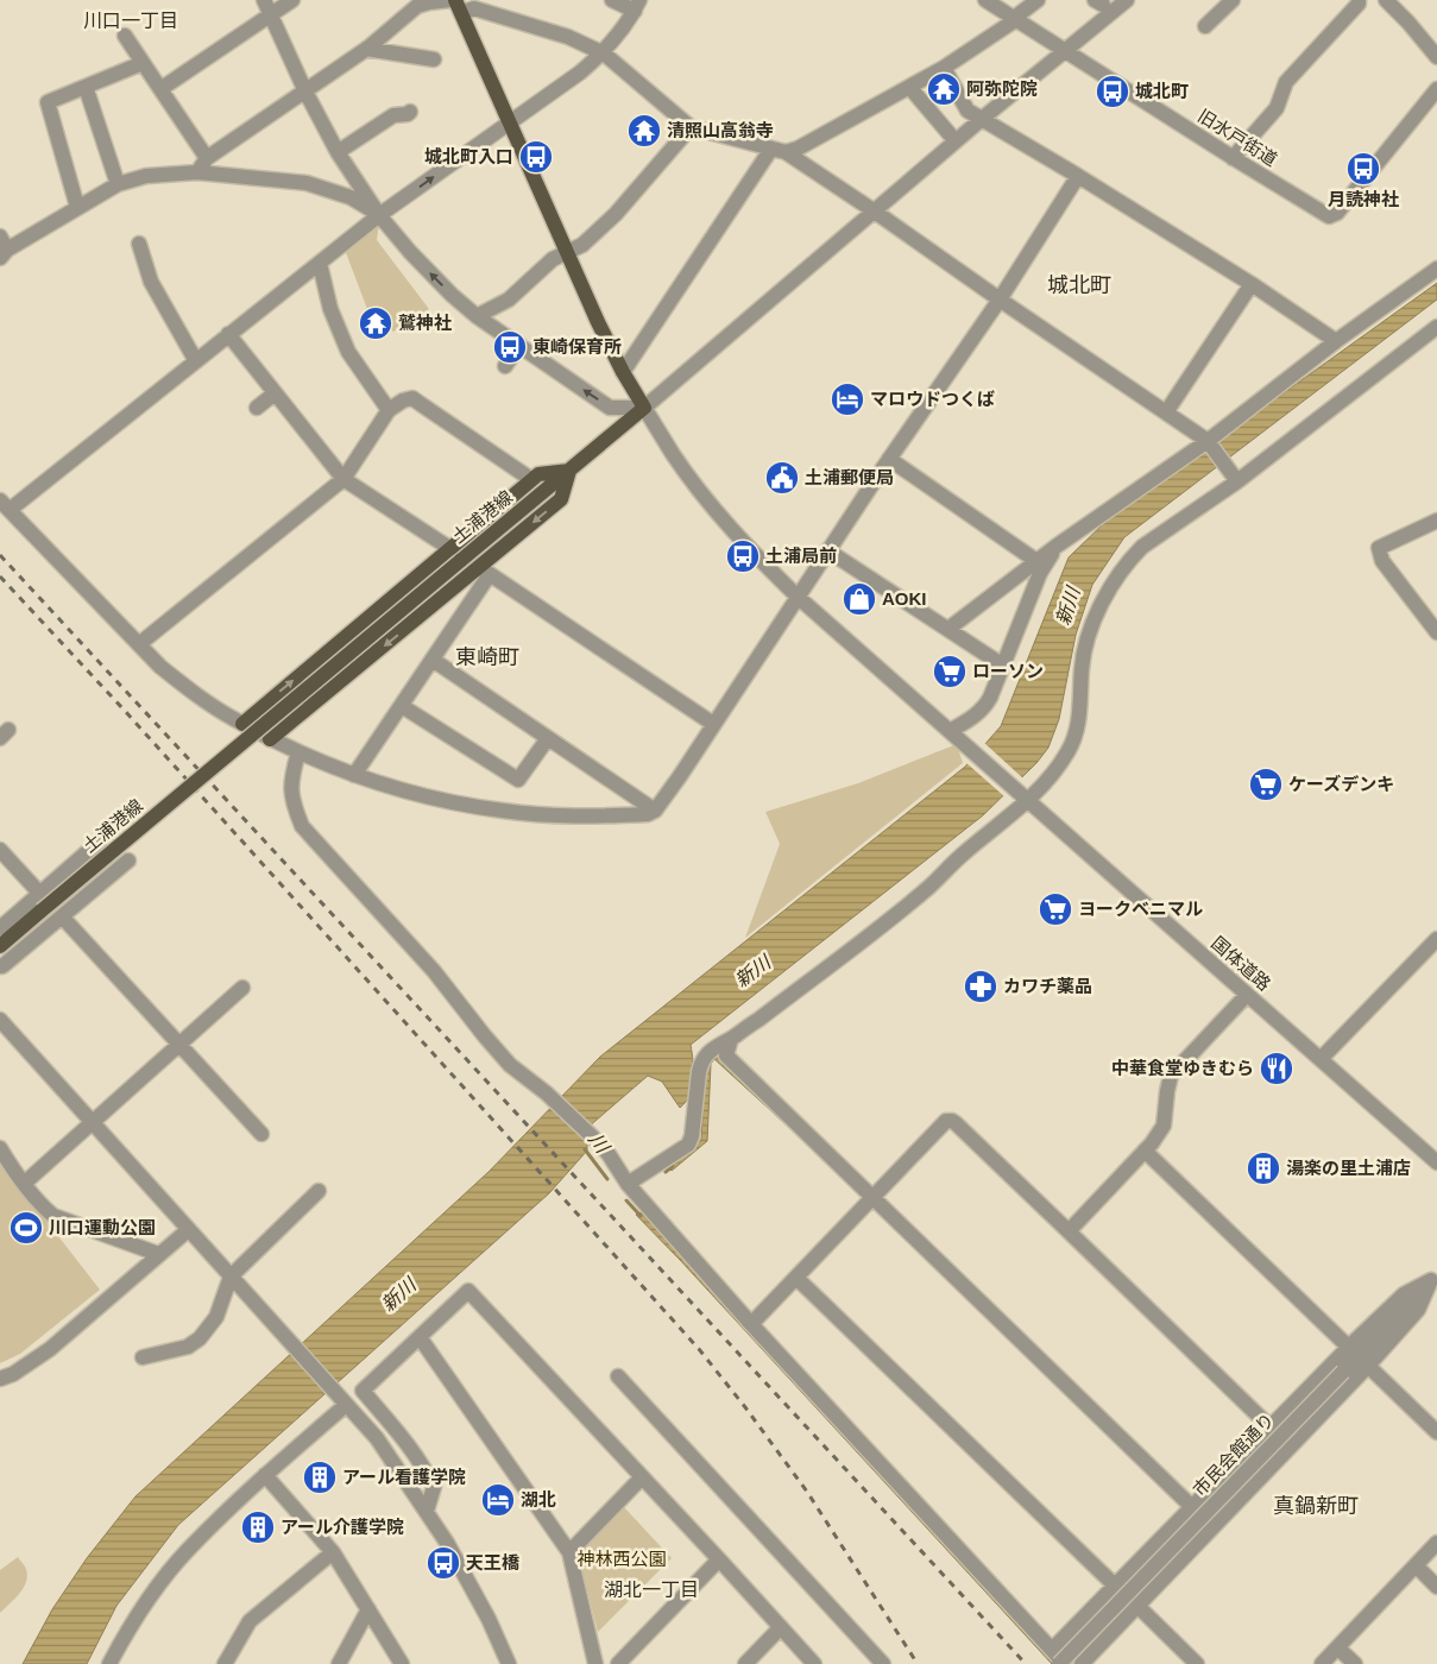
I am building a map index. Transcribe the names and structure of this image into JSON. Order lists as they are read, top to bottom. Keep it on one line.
{"streets":{"main road":["土浦港線"],"street":["旧水戸街道","国体道路","市民会館通り"]},"crossings":[["土浦港線","国体道路"]],"districts":["川口一丁目","城北町","東崎町","真鍋新町","湖北一丁目"],"water":["新川","川"],"parks":["神林西公園"],"places":{"temple":["阿弥陀院","清照山高翁寺","鷲神社"],"bus stop":["城北町","城北町入口","月読神社","東崎保育所","土浦局前","天王橋"],"hotel":["マロウドつくば","湖北"],"public building":["土浦郵便局"],"shop":["AOKI"],"supermarket":["ローソン","ケーズデンキ","ヨークベニマル"],"pharmacy":["カワチ薬品"],"restaurant":["中華食堂ゆきむら"],"building":["湯楽の里土浦店","アール看護学院","アール介護学院"],"sports":["川口運動公園"]}}
